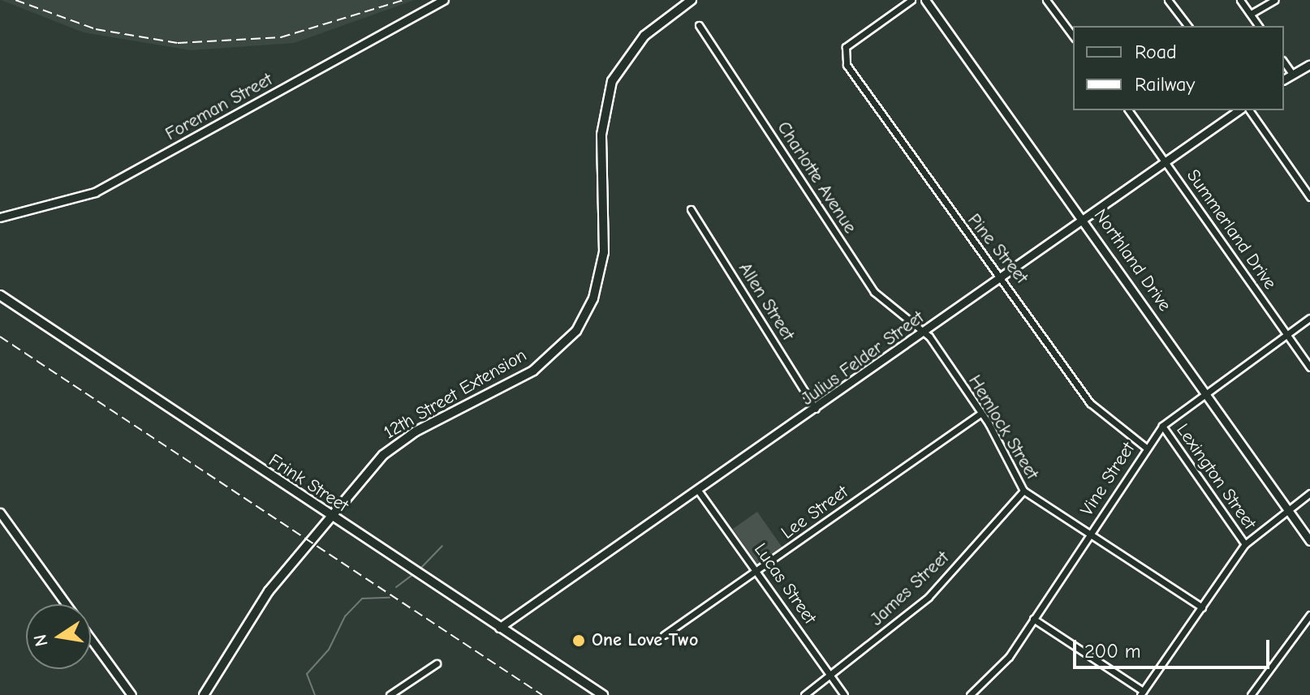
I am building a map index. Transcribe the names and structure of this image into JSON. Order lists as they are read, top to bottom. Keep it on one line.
{"streets":{"main road":["12th Street Extension","Frink Street"],"street":["Foreman Street","Charlotte Avenue","Summerland Drive","Pine Street","Northland Drive","Allen Street","Julius Felder Street","Hemlock Street","Lexington Street","Vine Street","Lee Street","Lucas Street","James Street"]},"crossings":[["Charlotte Avenue","Julius Felder Street"],["Charlotte Avenue","Hemlock Street"],["Summerland Drive","Julius Felder Street"],["Summerland Drive","Vine Street"],["Pine Street","Julius Felder Street"],["Pine Street","Vine Street"],["Northland Drive","Julius Felder Street"],["Northland Drive","Vine Street"],["Allen Street","Julius Felder Street"],["Julius Felder Street","Hemlock Street"],["Julius Felder Street","Frink Street"],["Julius Felder Street","Lucas Street"],["12th Street Extension","Frink Street"],["Hemlock Street","Vine Street"],["Hemlock Street","Lee Street"],["Hemlock Street","James Street"],["Lexington Street","Vine Street"],["Lee Street","Lucas Street"],["Lucas Street","James Street"]],"places":["One Love Two"],"legend":["Road","Railway"],"scale_bar":"200 m","north":"left"}
